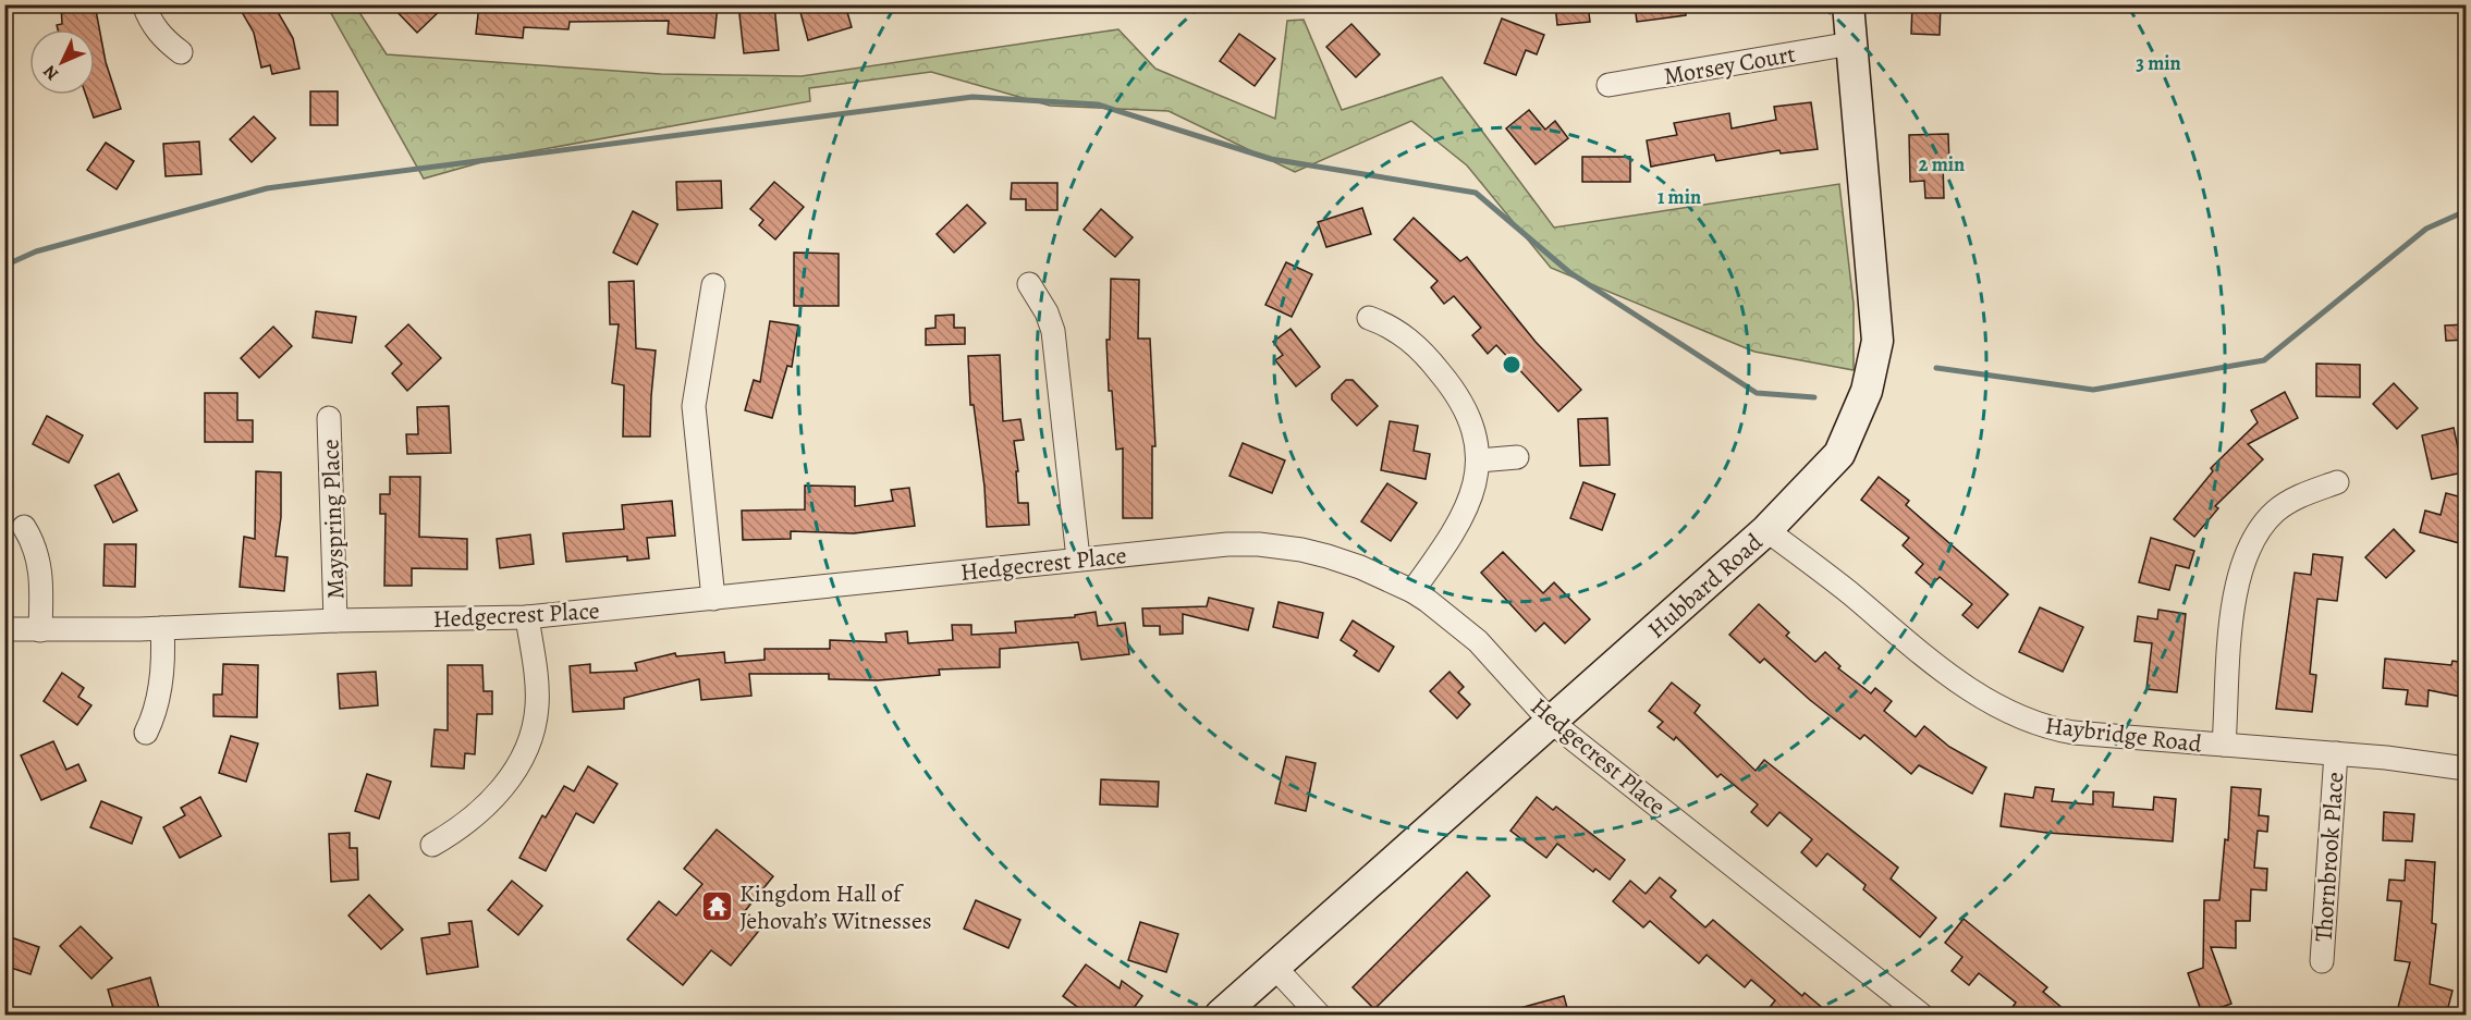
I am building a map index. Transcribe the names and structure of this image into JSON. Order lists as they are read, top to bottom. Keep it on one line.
{"streets":{"main road":["Hubbard Road"],"street":["Morsey Court","Mayspring Place","Hedgecrest Place","Haybridge Road","Thornbrook Place"]},"crossings":[["Morsey Court","Hubbard Road"],["Mayspring Place","Hedgecrest Place"],["Hedgecrest Place","Hubbard Road"],["Hubbard Road","Haybridge Road"],["Haybridge Road","Thornbrook Place"]],"places":{"temple":["Kingdom Hall of Jehovah’s Witnesses"]},"north":"bottom left","rings":["3 min","2 min","1 min"]}
